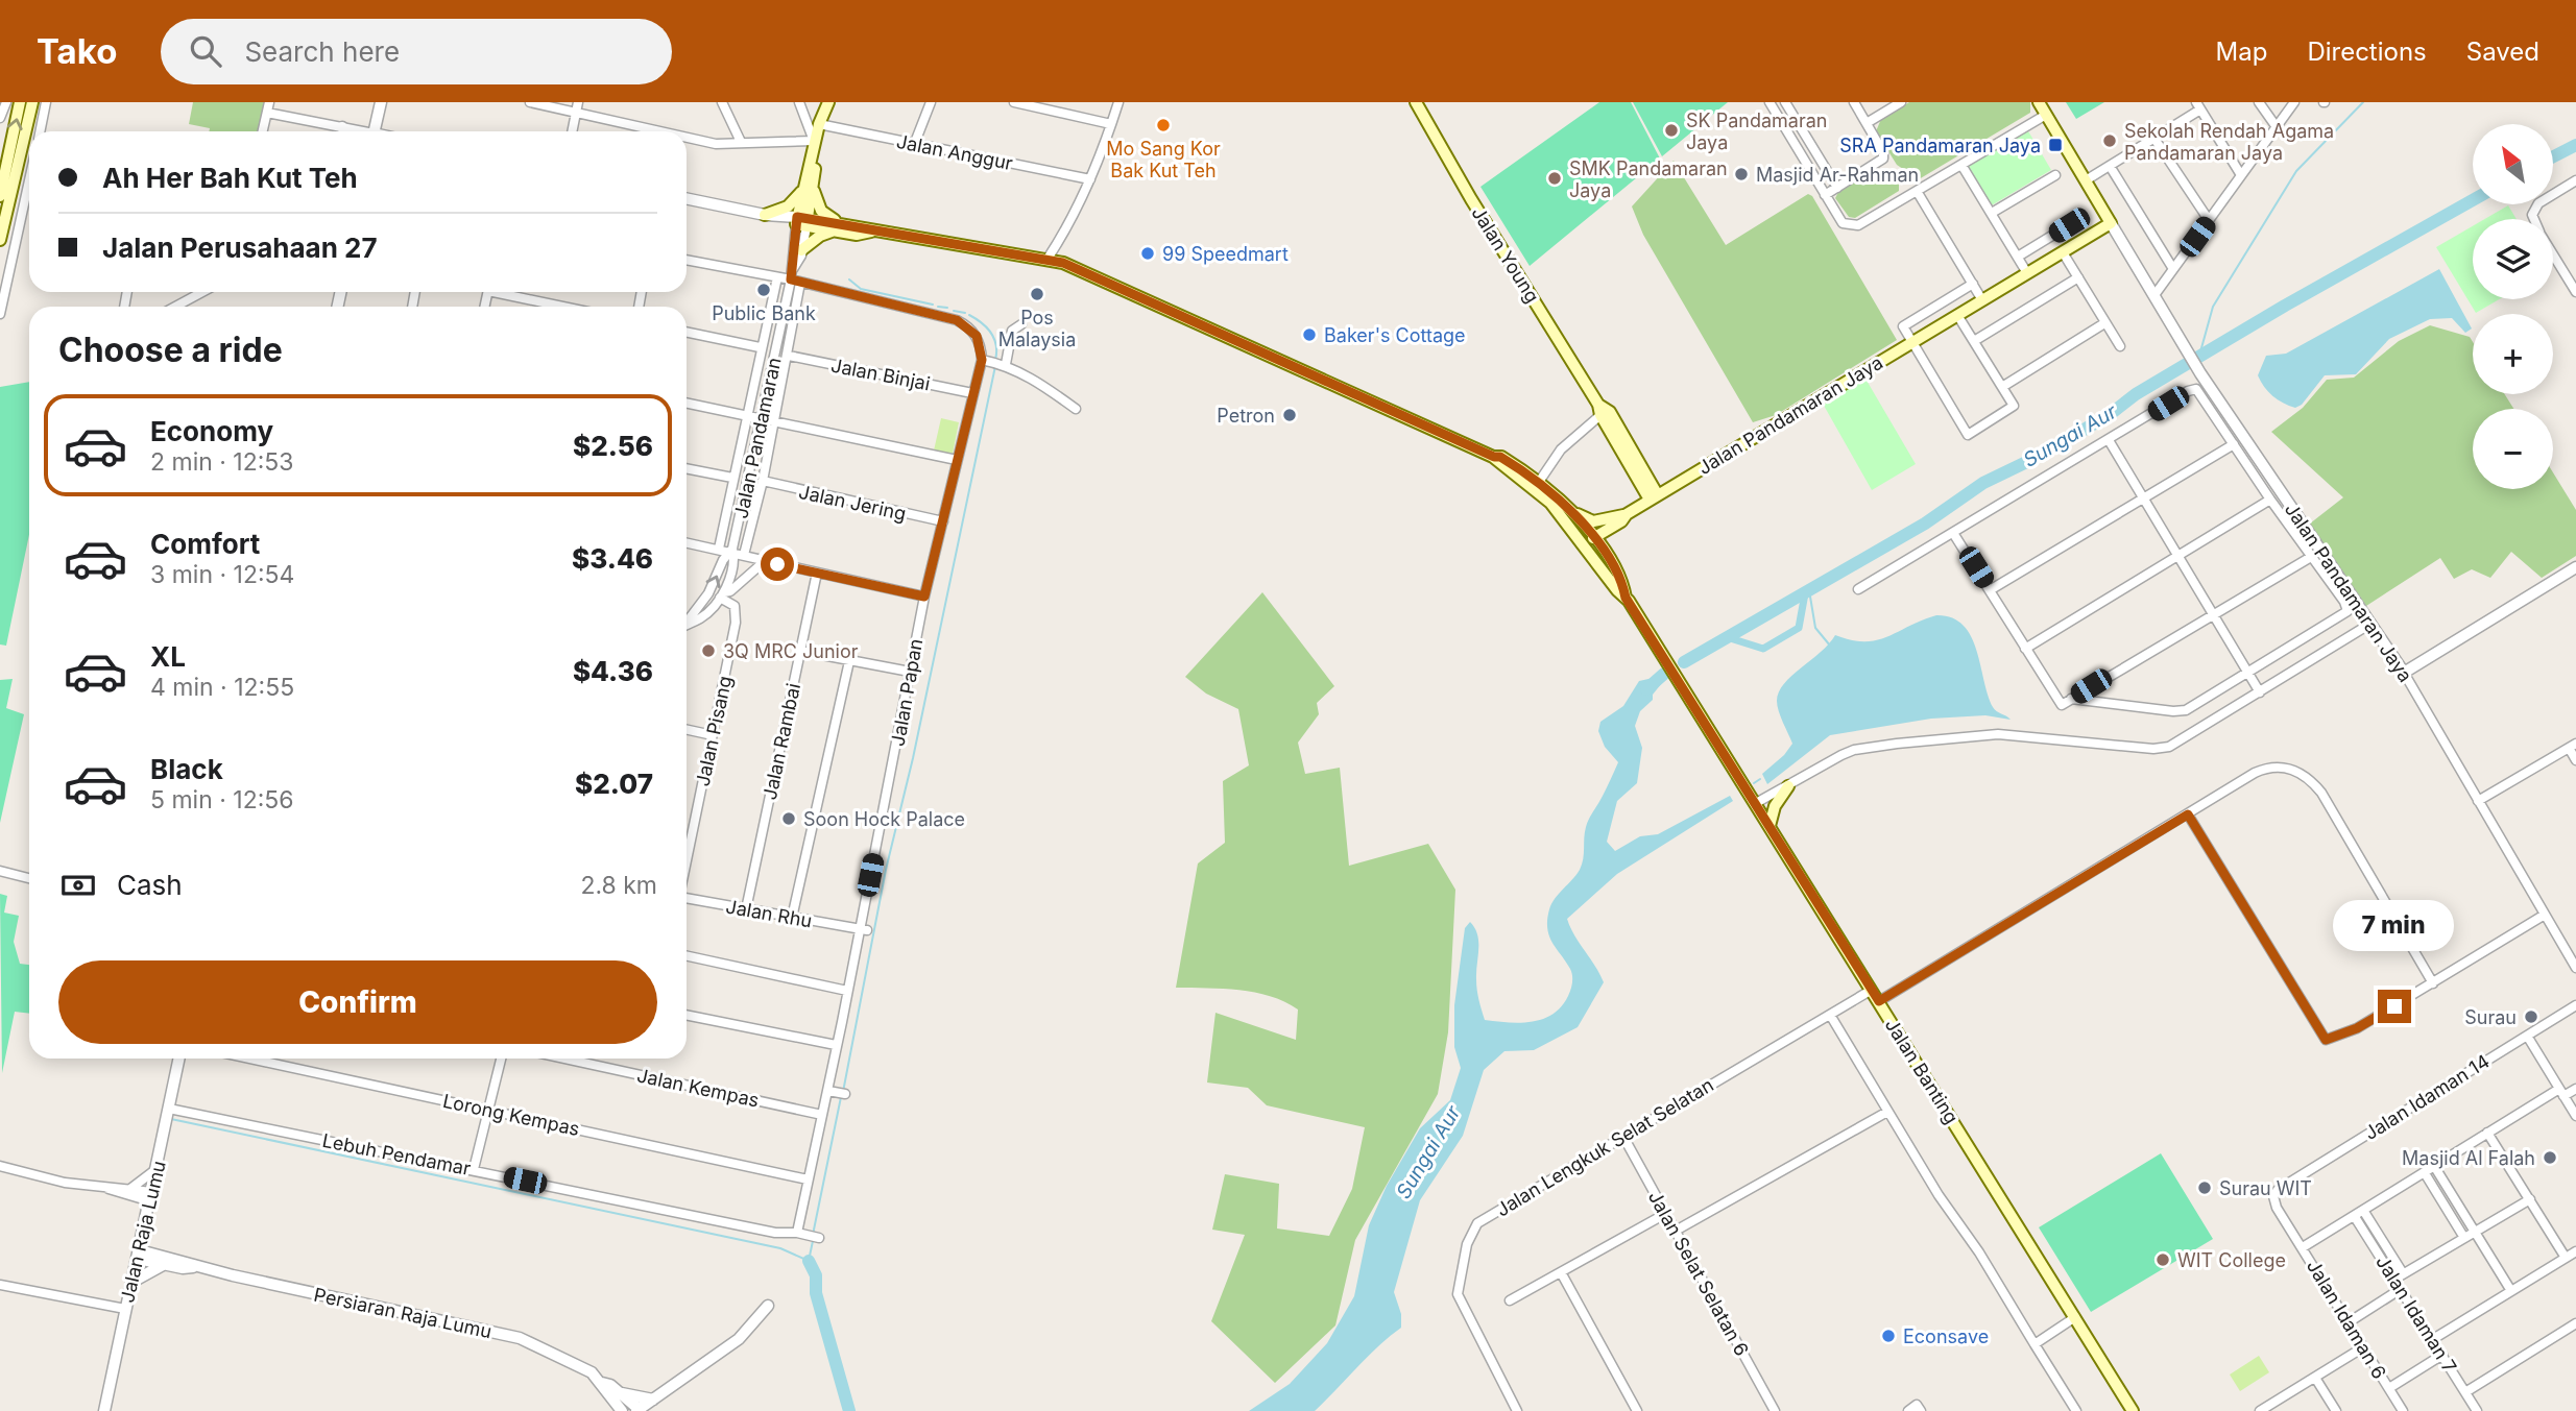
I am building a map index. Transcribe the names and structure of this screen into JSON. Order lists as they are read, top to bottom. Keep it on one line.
{"streets":{"main road":["Jalan Young","Jalan Pandamaran Jaya","Jalan Banting"],"street":["Jalan Anggur","Jalan Binjai","Jalan Pandamaran","Jalan Jering","Jalan Papan","Jalan Pisang","Jalan Rambai","Jalan Rhu","Jalan Kempas","Jalan Idaman 14","Lorong Kempas","Jalan Lengkuk Selat Selatan","Lebuh Pendamar","Jalan Raja Lumu","Jalan Selat Selatan 6","Persiaran Raja Lumu","Jalan Idaman 7","Jalan Idaman 6"]},"crossings":[["Jalan Young","Jalan Pandamaran Jaya"],["Jalan Binjai","Jalan Papan"],["Jalan Pandamaran","Jalan Pisang"],["Jalan Jering","Jalan Papan"],["Jalan Papan","Jalan Rhu"],["Jalan Papan","Jalan Kempas"],["Jalan Papan","Lorong Kempas"],["Jalan Papan","Lebuh Pendamar"],["Jalan Rambai","Jalan Rhu"],["Jalan Banting","Jalan Lengkuk Selat Selatan"],["Jalan Idaman 14","Jalan Idaman 6"],["Jalan Lengkuk Selat Selatan","Jalan Selat Selatan 6"],["Lebuh Pendamar","Jalan Raja Lumu"],["Jalan Raja Lumu","Persiaran Raja Lumu"]],"water":["Sungai Aur"],"places":{"other":["Mo Sang Kor Bak Kut Teh","SK Pandamaran Jaya","Sekolah Rendah Agama Pandamaran Jaya","Masjid Ar-Rahman","SMK Pandamaran Jaya","99 Speedmart","Public Bank","Pos Malaysia","Baker's Cottage","Petron","3Q MRC Junior","Soon Hock Palace","Surau","Masjid Al Falah","Surau WIT","WIT College","Econsave"],"transit":["SRA Pandamaran Jaya"]},"north":"top left","page":{"header":"Tako","search":"Search here","nav":["Map","Directions","Saved"],"map_buttons":["+","−"],"banner":["Ah Her Bah Kut Teh","Jalan Perusahaan 27"],"heading":"Choose a ride","list":[{"name":"Economy","note":"2 min · 12:53","value":"$2.56"},{"name":"Comfort","note":"3 min · 12:54","value":"$3.46"},{"name":"XL","note":"4 min · 12:55","value":"$4.36"},{"name":"Black","note":"5 min · 12:56","value":"$2.07"}],"pay":["Cash","2.8 km"],"bubble":"7 min","buttons":"Confirm"}}
